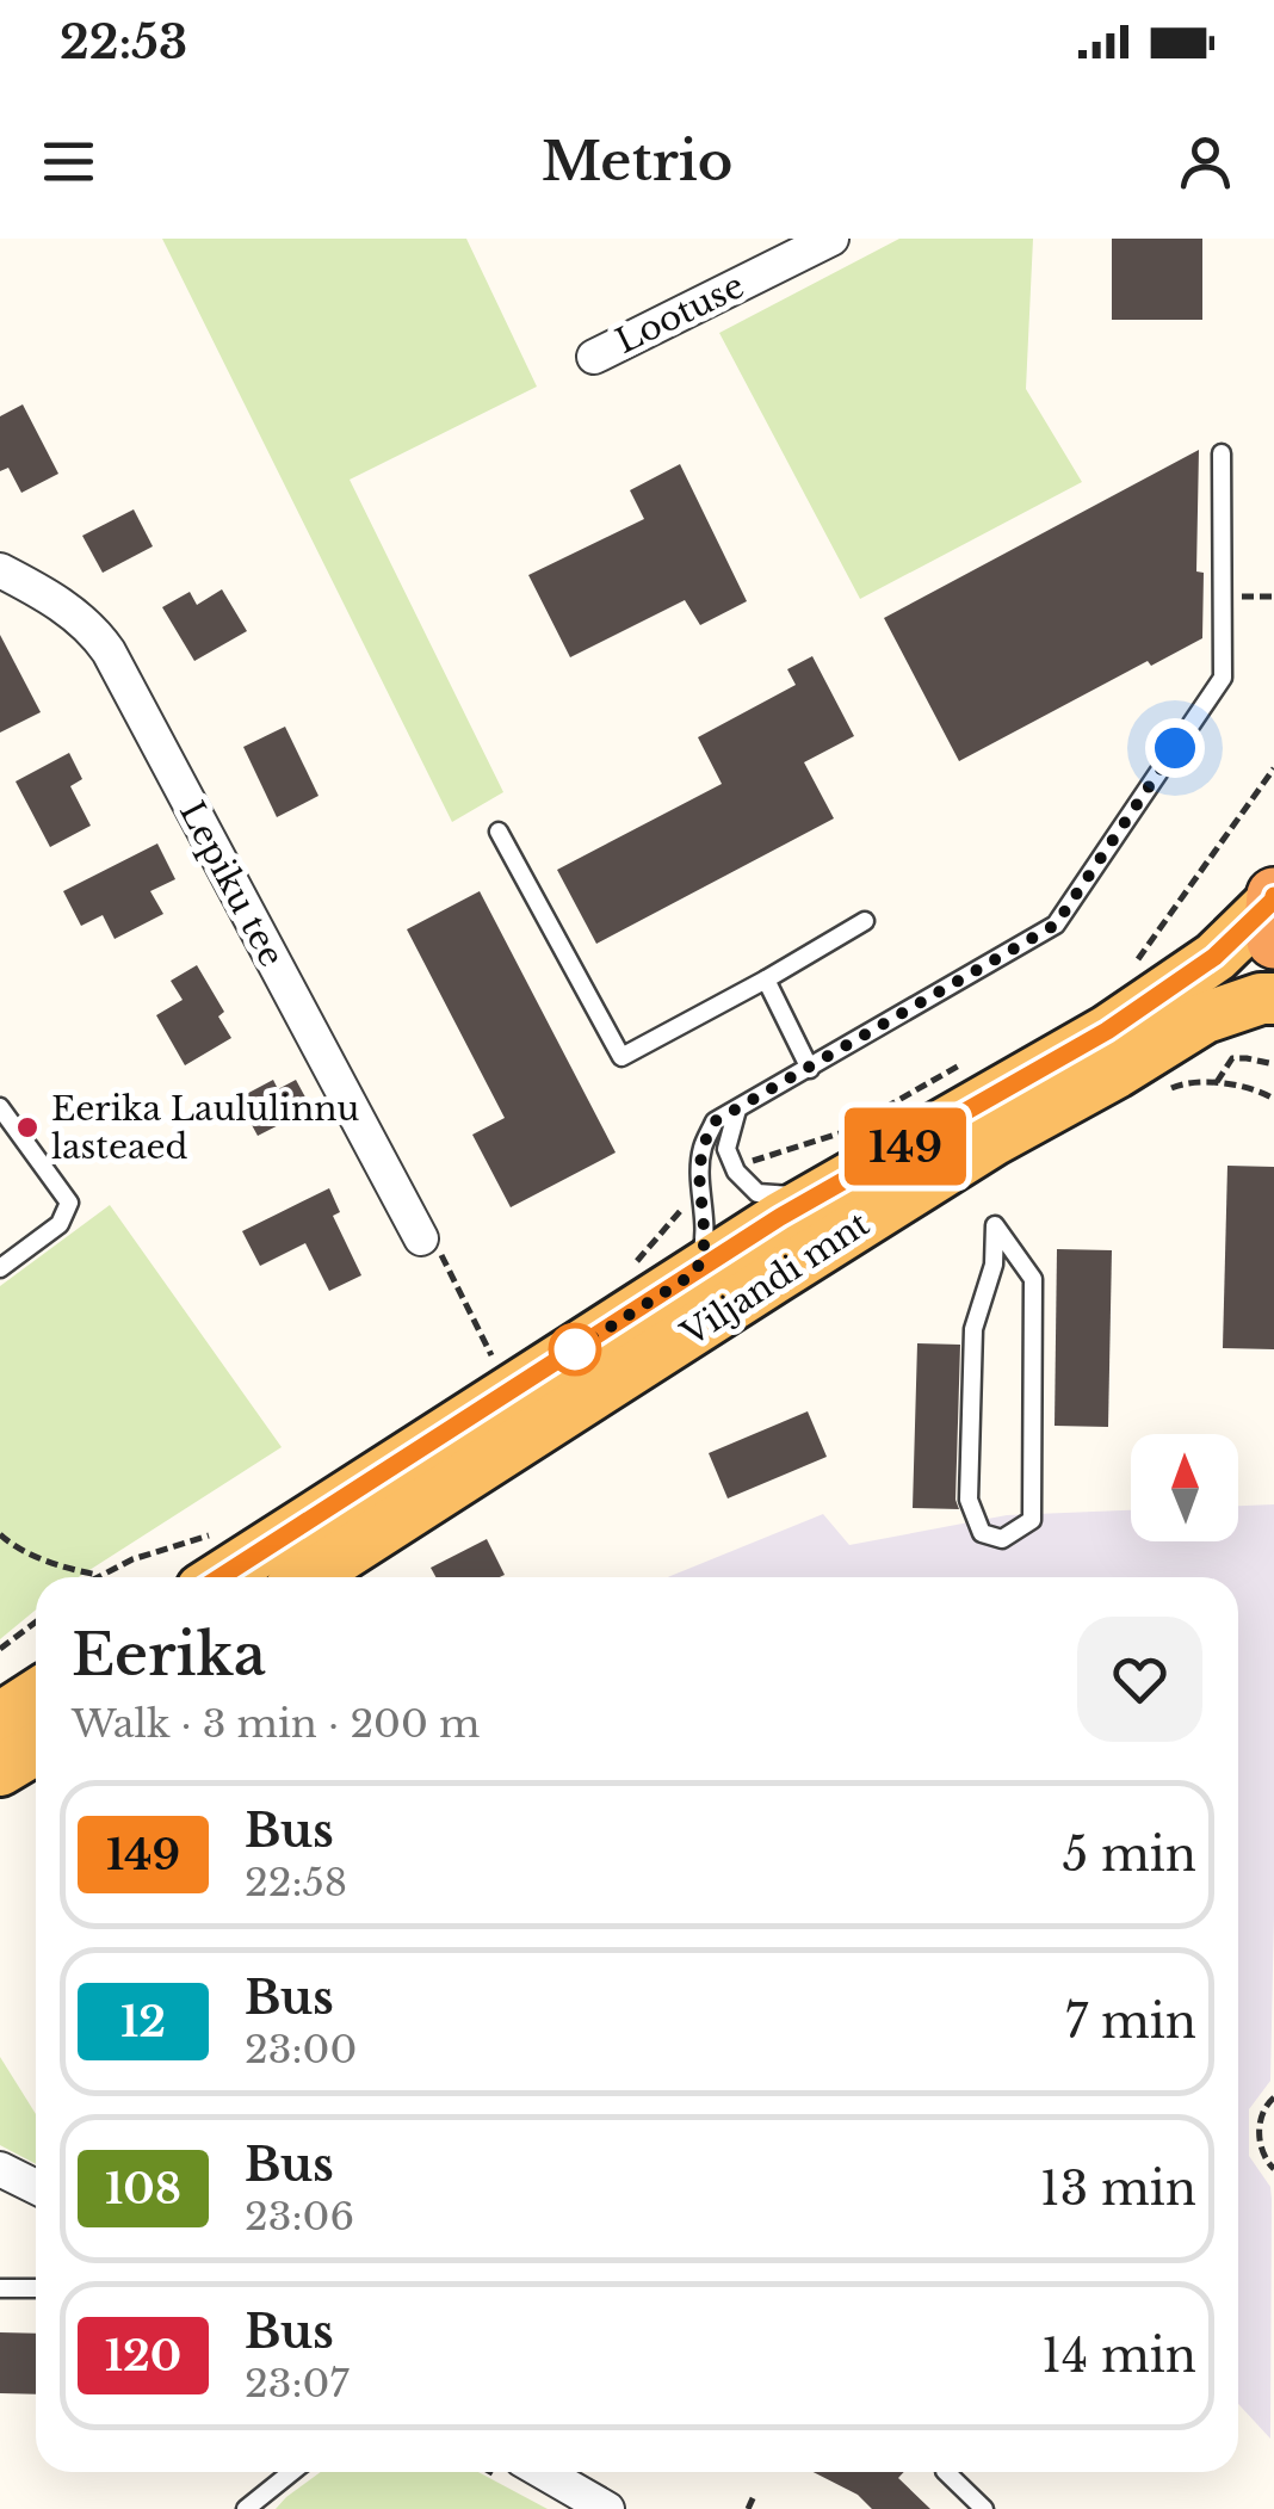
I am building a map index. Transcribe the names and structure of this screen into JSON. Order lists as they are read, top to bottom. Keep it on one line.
{"streets":{"main road":["Viljandi mnt"],"street":["Lootuse","Lepiku tee"]},"places":["Eerika Laululinnu lasteaed"],"lines":["bus line 149"],"north":"top","page":{"status":"22:53","header":"Metrio","on_map":"149","heading":["Eerika","Walk · 3 min · 200 m"],"list":[{"mark":"149","name":"Bus","note":"22:58","value":"5 min"},{"mark":"12","name":"Bus","note":"23:00","value":"7 min"},{"mark":"108","name":"Bus","note":"23:06","value":"13 min"},{"mark":"120","name":"Bus","note":"23:07","value":"14 min"}]}}
